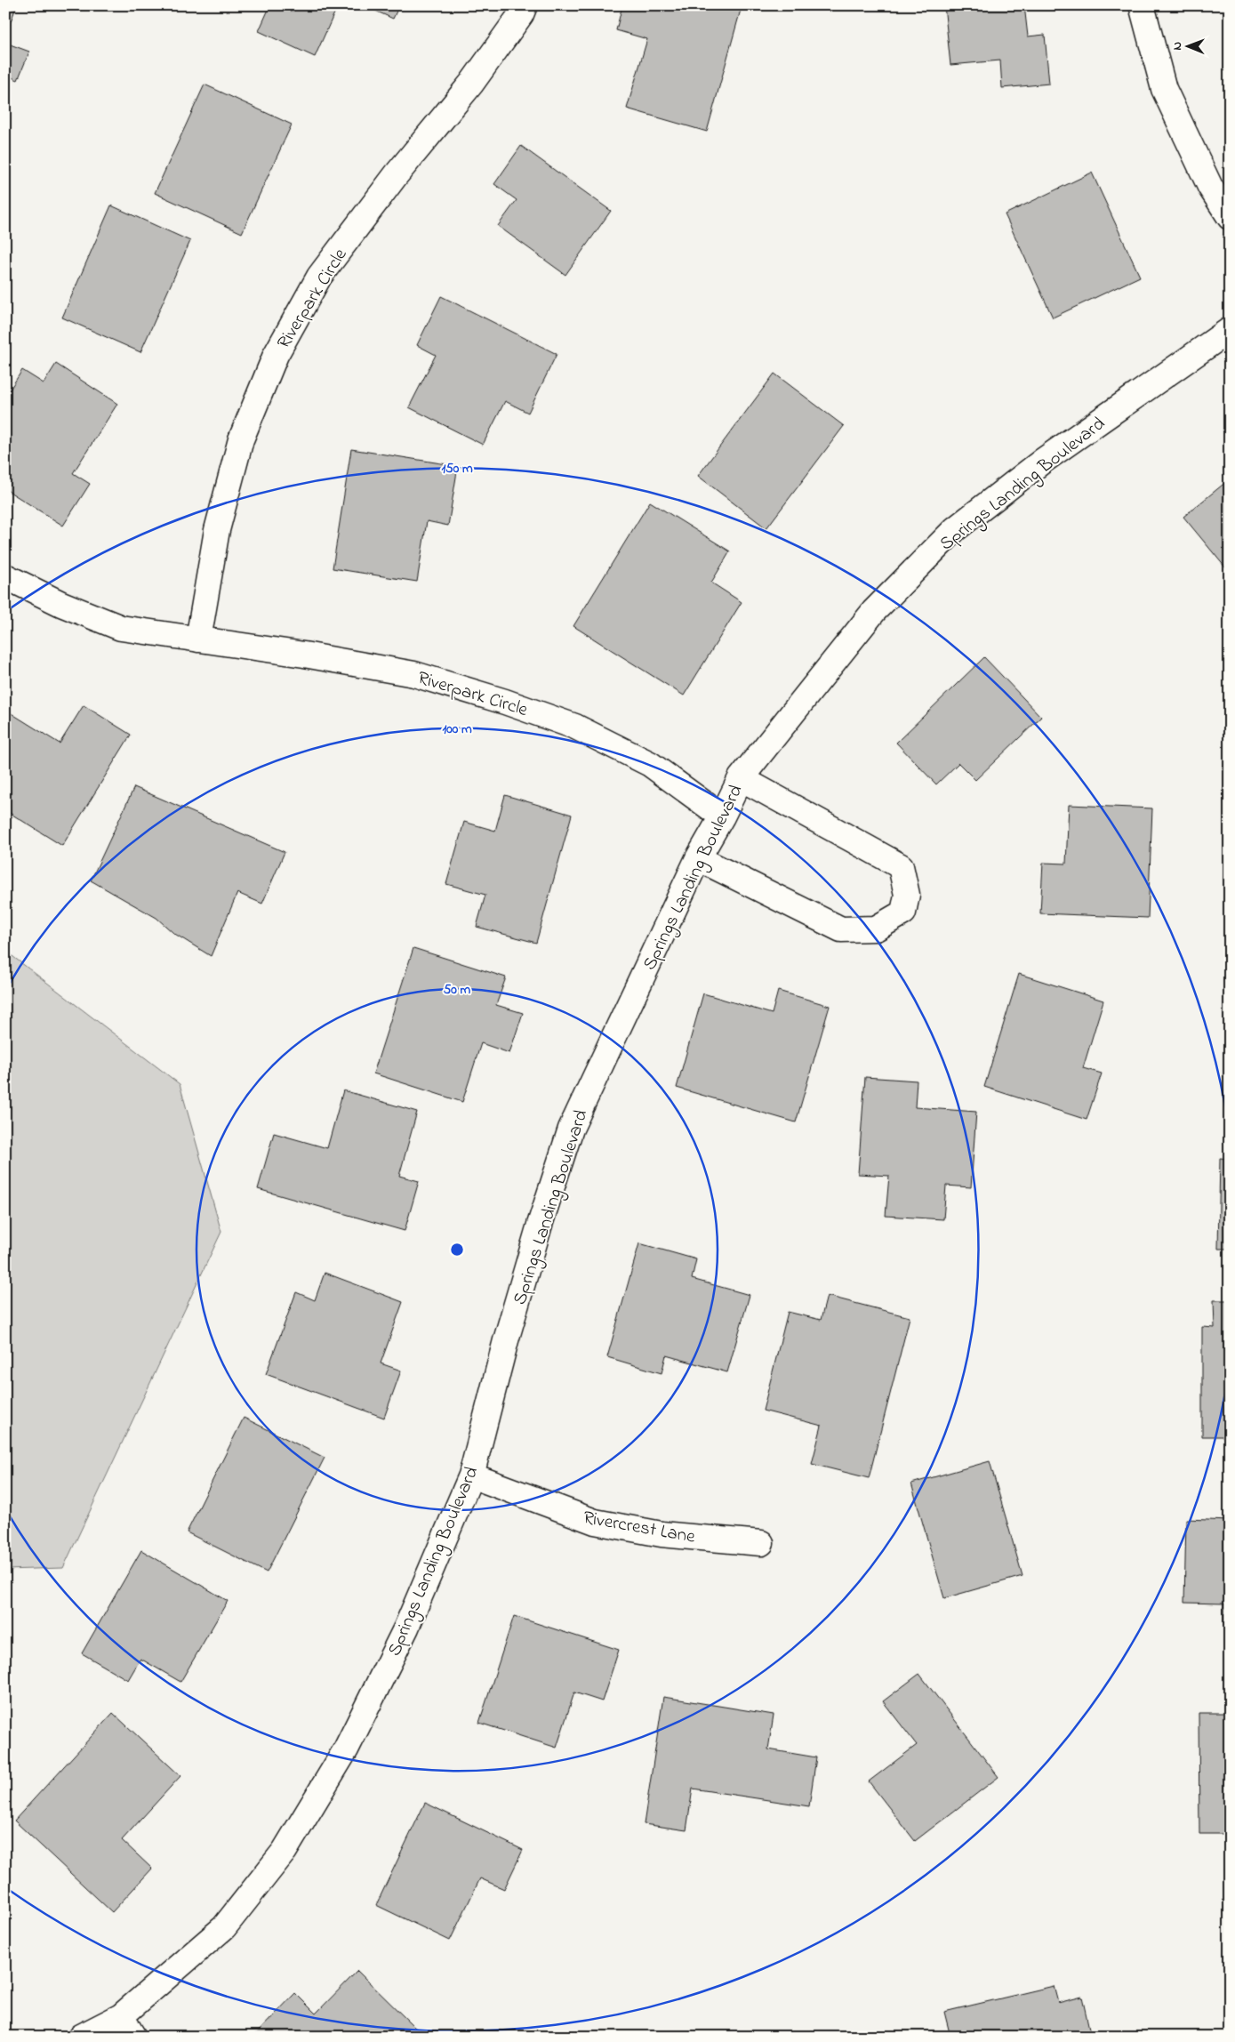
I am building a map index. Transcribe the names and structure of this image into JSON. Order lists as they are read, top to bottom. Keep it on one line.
{"streets":{"street":["Riverpark Circle","Springs Landing Boulevard","Rivercrest Lane"]},"crossings":[["Riverpark Circle","Springs Landing Boulevard"],["Springs Landing Boulevard","Rivercrest Lane"]],"north":"left","rings":["150 m","100 m","50 m"]}
